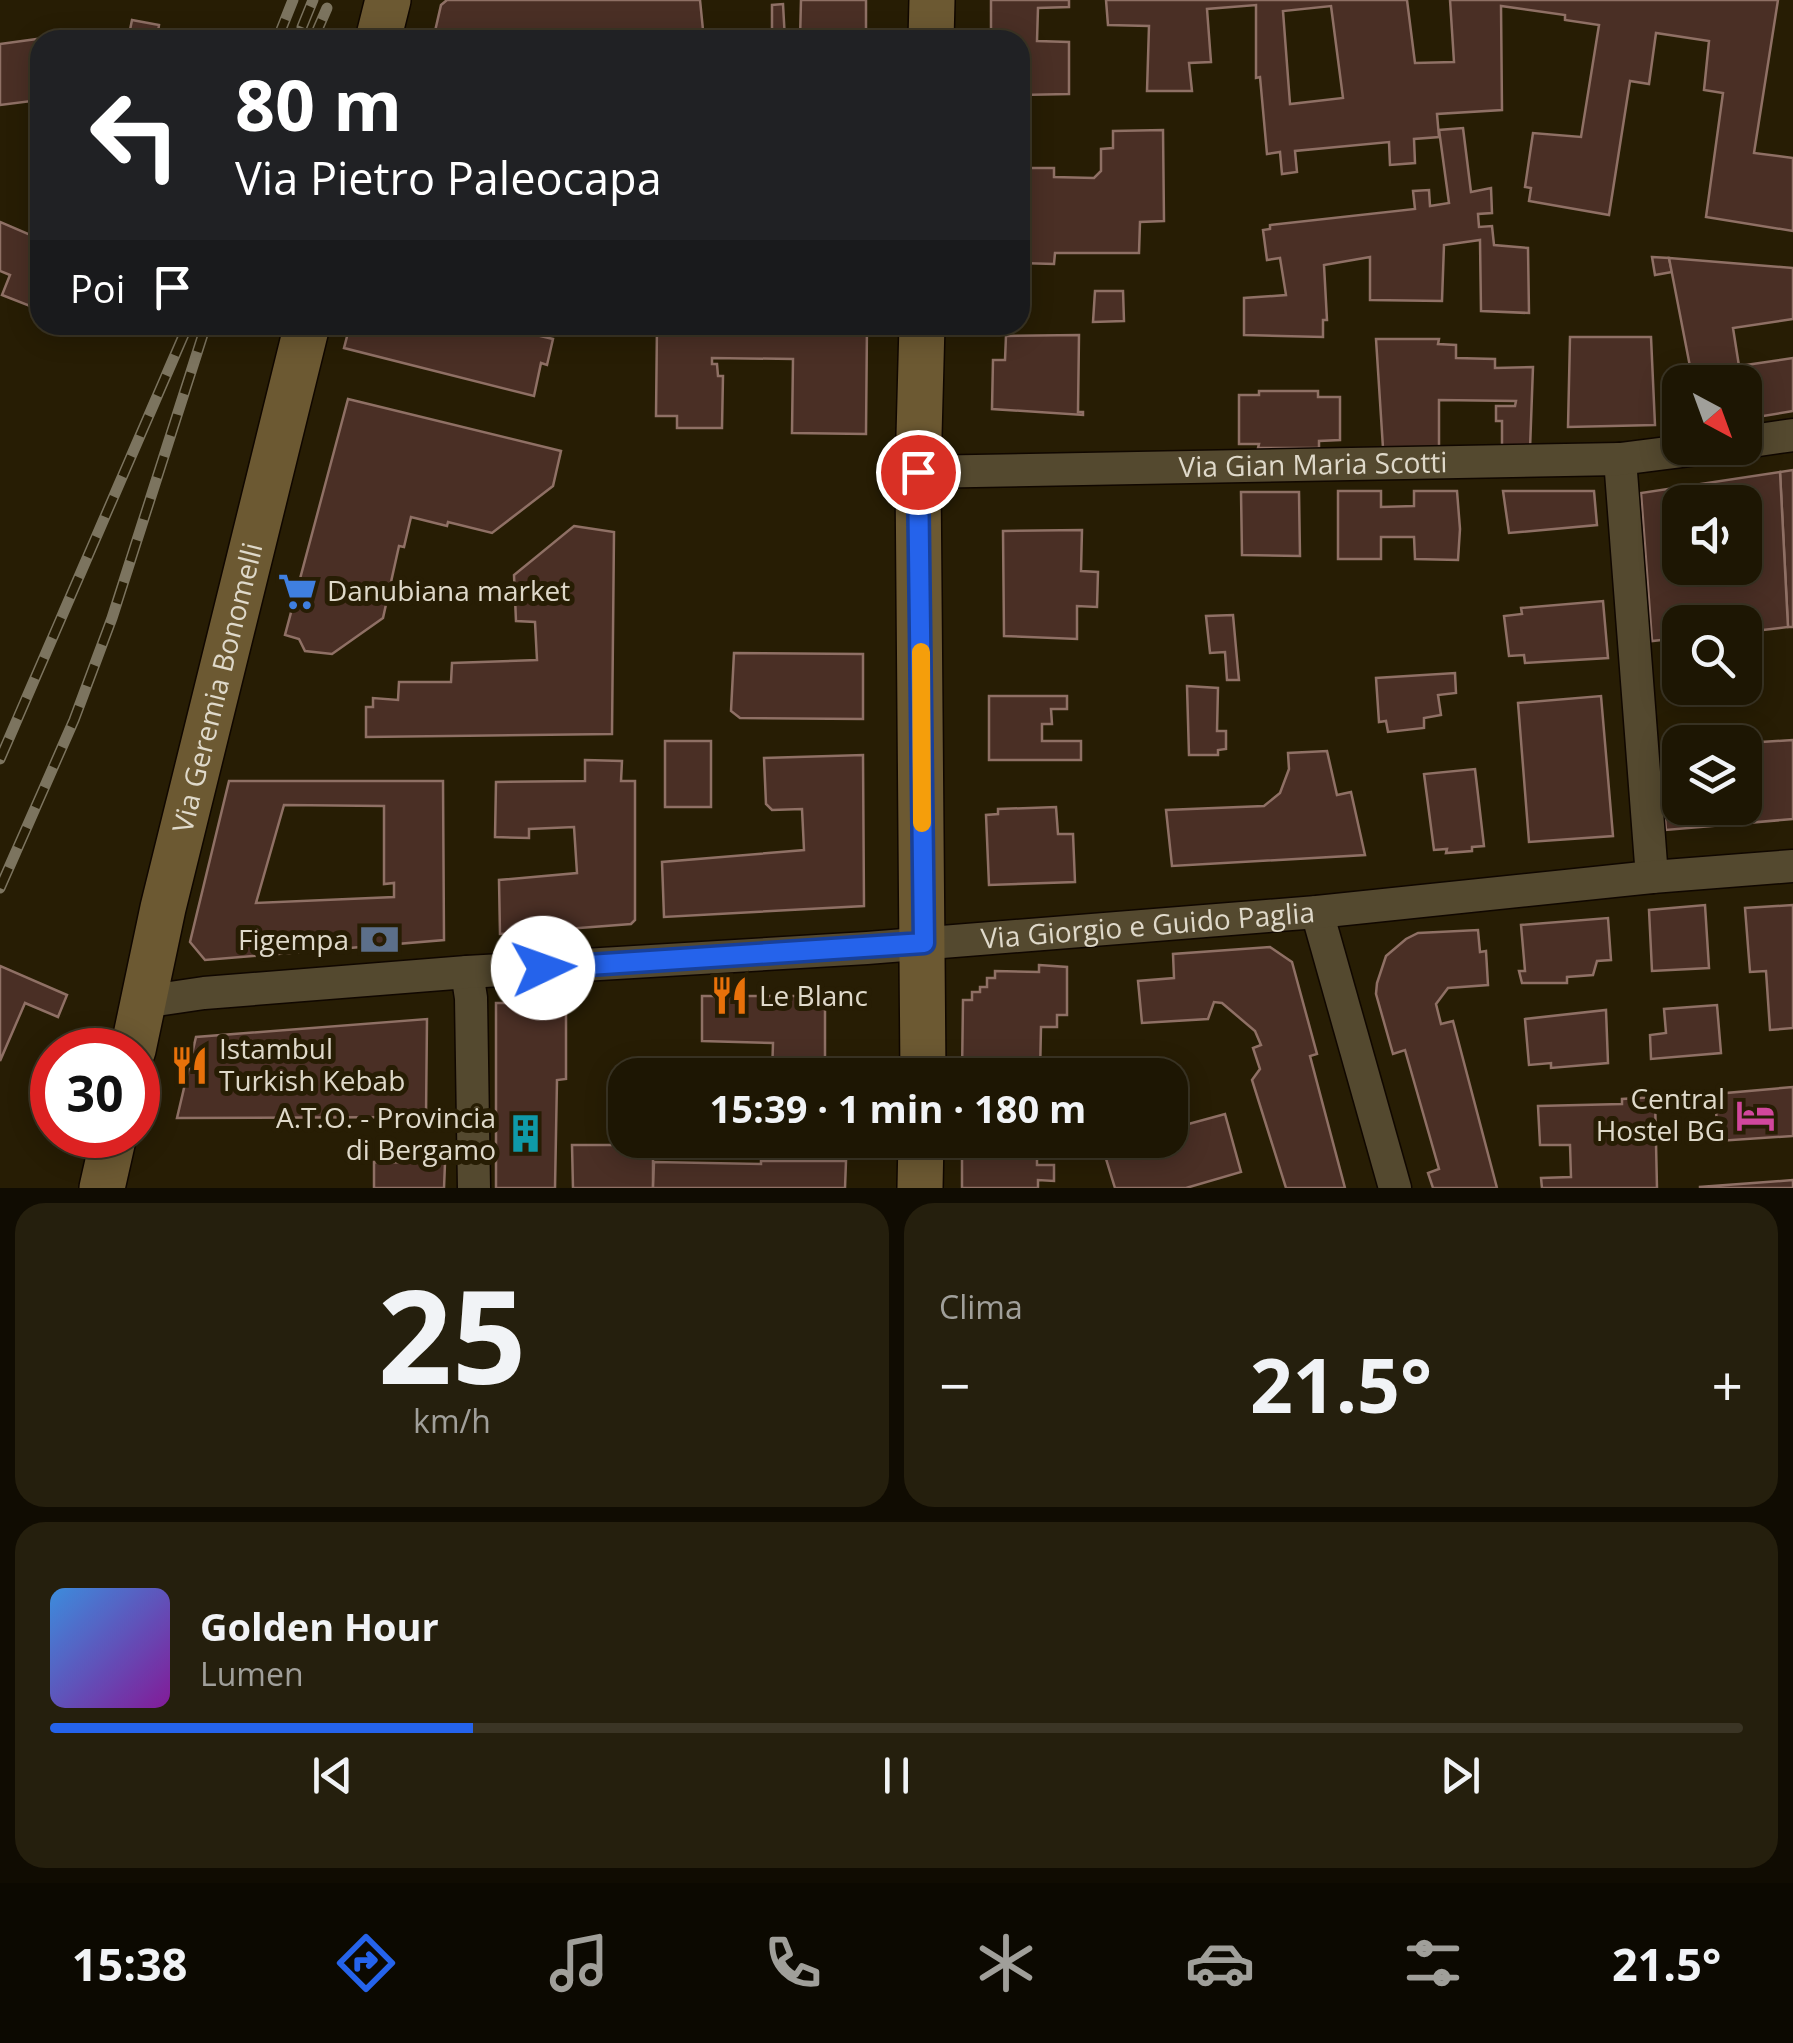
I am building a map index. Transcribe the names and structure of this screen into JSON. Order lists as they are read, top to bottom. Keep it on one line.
{"streets":{"main road":["Via Geremia Bonomelli"],"street":["Via Gian Maria Scotti","Via Giorgio e Guido Paglia"]},"crossings":[["Via Geremia Bonomelli","Via Giorgio e Guido Paglia"]],"places":{"supermarket":["Danubiana market"],"bank":["Figempa"],"restaurant":["Le Blanc","Istambul Turkish Kebab"],"hotel":["Central Hostel BG"],"building":["A.T.O. - Provincia di Bergamo"]},"north":"bottom right","page":{"turn":["80 m","Via Pietro Paleocapa"],"then":"Poi","limit":"30","trip":"15:39 · 1 min · 180 m","tile":[["25","km/h"],"Clima"],"heat":["−","21.5°","+"],"song":["Golden Hour","Lumen"],"tabs":["15:38","21.5°"]}}
